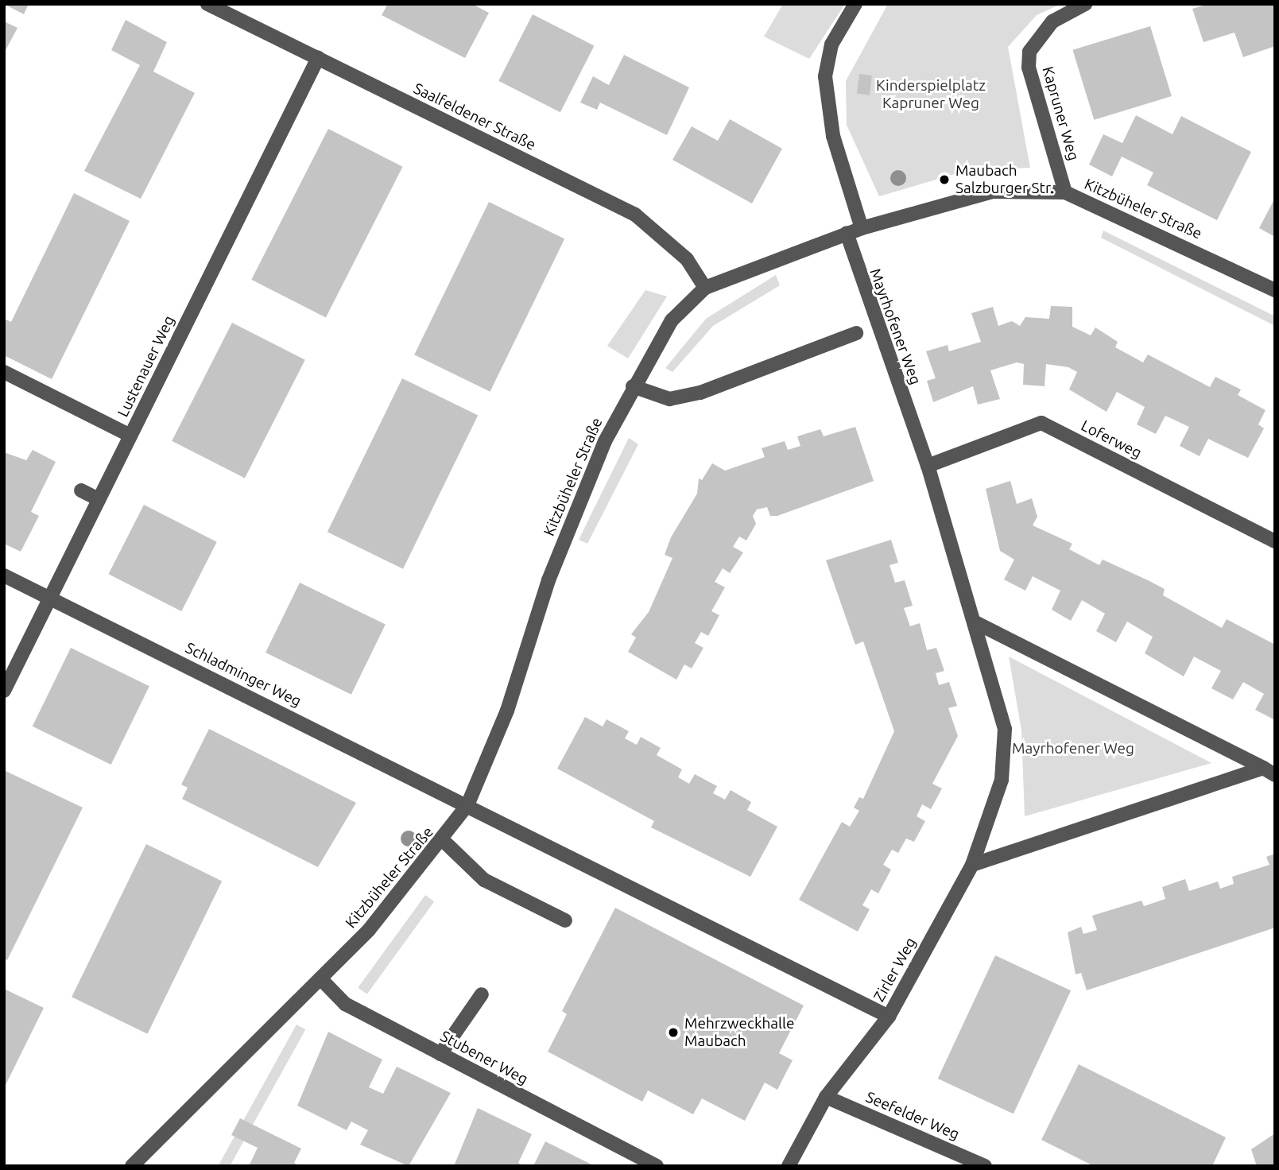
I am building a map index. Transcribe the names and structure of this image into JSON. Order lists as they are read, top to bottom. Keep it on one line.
{"streets":{"street":["Kapruner Weg","Saalfeldener Straße","Kitzbüheler Straße","Mayrhofener Weg","Lustenauer Weg","Loferweg","Schladminger Weg","Zirler Weg","Stubener Weg","Seefelder Weg"]},"crossings":[["Kapruner Weg","Kitzbüheler Straße"],["Saalfeldener Straße","Kitzbüheler Straße"],["Saalfeldener Straße","Lustenauer Weg"],["Kitzbüheler Straße","Mayrhofener Weg"],["Kitzbüheler Straße","Schladminger Weg"],["Kitzbüheler Straße","Zirler Weg"],["Kitzbüheler Straße","Stubener Weg"],["Mayrhofener Weg","Loferweg"],["Mayrhofener Weg","Zirler Weg"],["Lustenauer Weg","Schladminger Weg"],["Schladminger Weg","Zirler Weg"]],"parks":["Kinderspielplatz Kapruner Weg","Mayrhofener Weg"],"places":["Maubach Salzburger Str.","Mehrzweckhalle Maubach"]}
